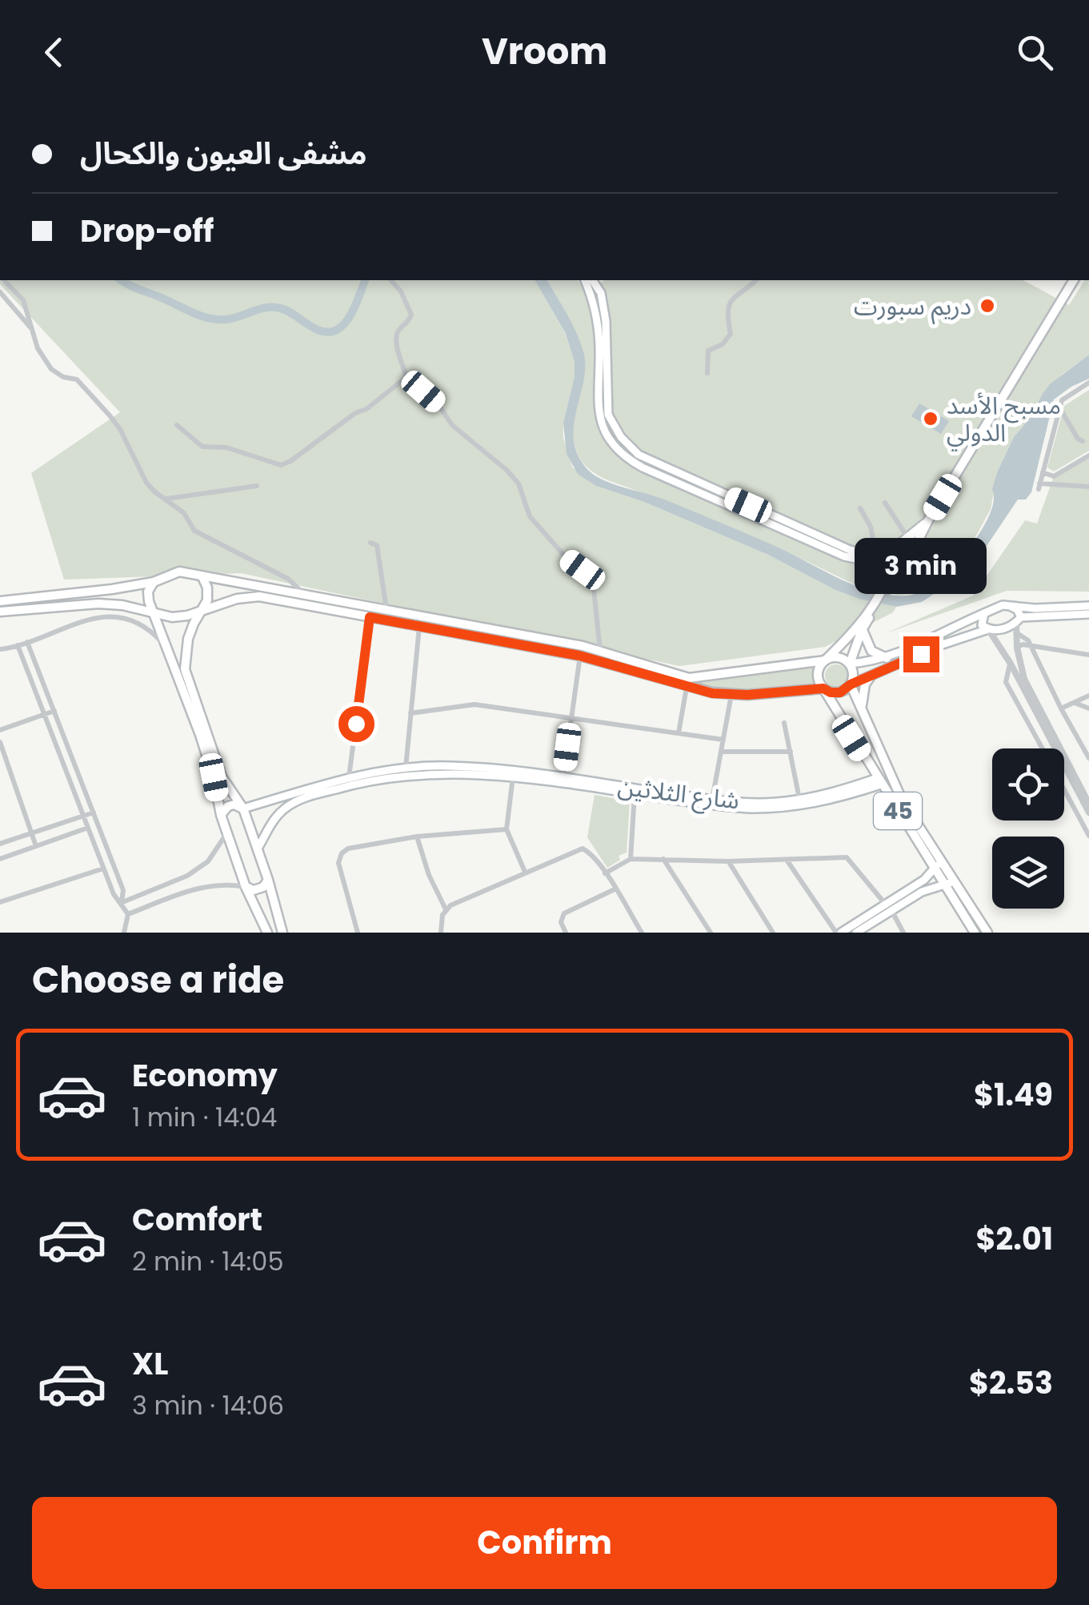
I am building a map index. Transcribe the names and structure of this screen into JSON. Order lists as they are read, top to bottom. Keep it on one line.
{"streets":{"main road":["شارع الثلاثين","45"]},"crossings":[["شارع الثلاثين","45"]],"places":["دريم سبورت","مسبح الأسد الدولي"],"page":{"header":"Vroom","banner":["مشفى العيون والكحال","Drop-off"],"bubble":"3 min","heading":"Choose a ride","list":[{"name":"Economy","note":"1 min · 14:04","value":"$1.49"},{"name":"Comfort","note":"2 min · 14:05","value":"$2.01"},{"name":"XL","note":"3 min · 14:06","value":"$2.53"}],"buttons":"Confirm"}}
